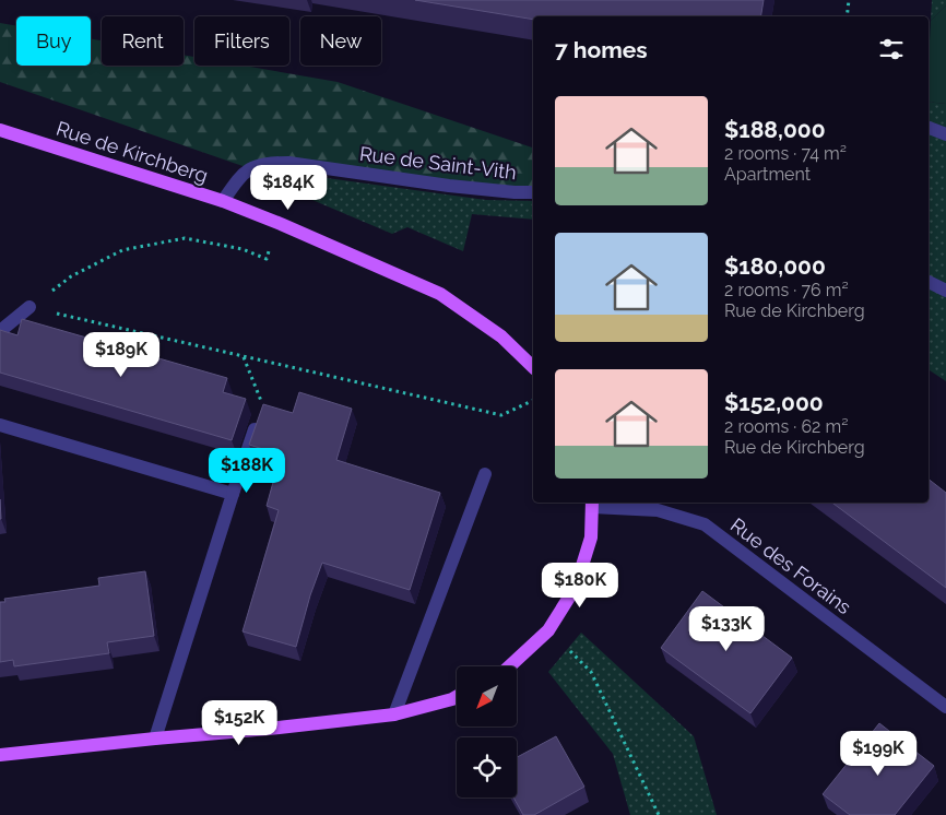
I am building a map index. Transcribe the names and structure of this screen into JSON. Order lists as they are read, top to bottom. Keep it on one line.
{"streets":{"main road":["Rue de Kirchberg"],"street":["Rue de Saint-Vith","Rue des Forains"]},"crossings":[["Rue de Kirchberg","Rue de Saint-Vith"]],"north":"bottom left","page":{"chip":["Buy","Rent","Filters","New"],"heading":"7 homes","list":[{"name":"$188,000","note":"2 rooms · 74 m² · Apartment"},{"name":"$180,000","note":"2 rooms · 76 m² · Rue de Kirchberg"},{"name":"$152,000","note":"2 rooms · 62 m² · Rue de Kirchberg"}],"price":["$184K","$189K","$188K","$180K","$133K","$152K","$199K"]}}
